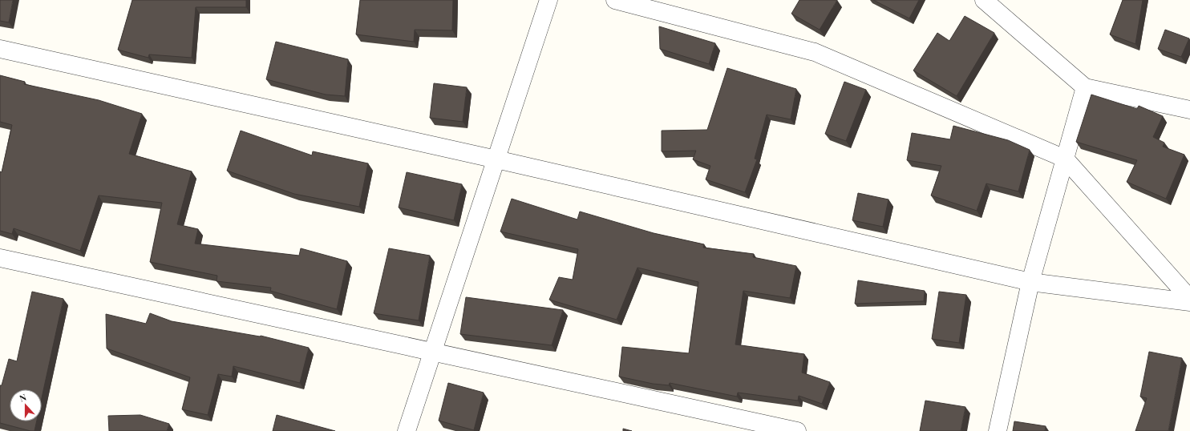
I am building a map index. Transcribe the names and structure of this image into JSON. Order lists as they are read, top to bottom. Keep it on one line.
{"north":"top"}
